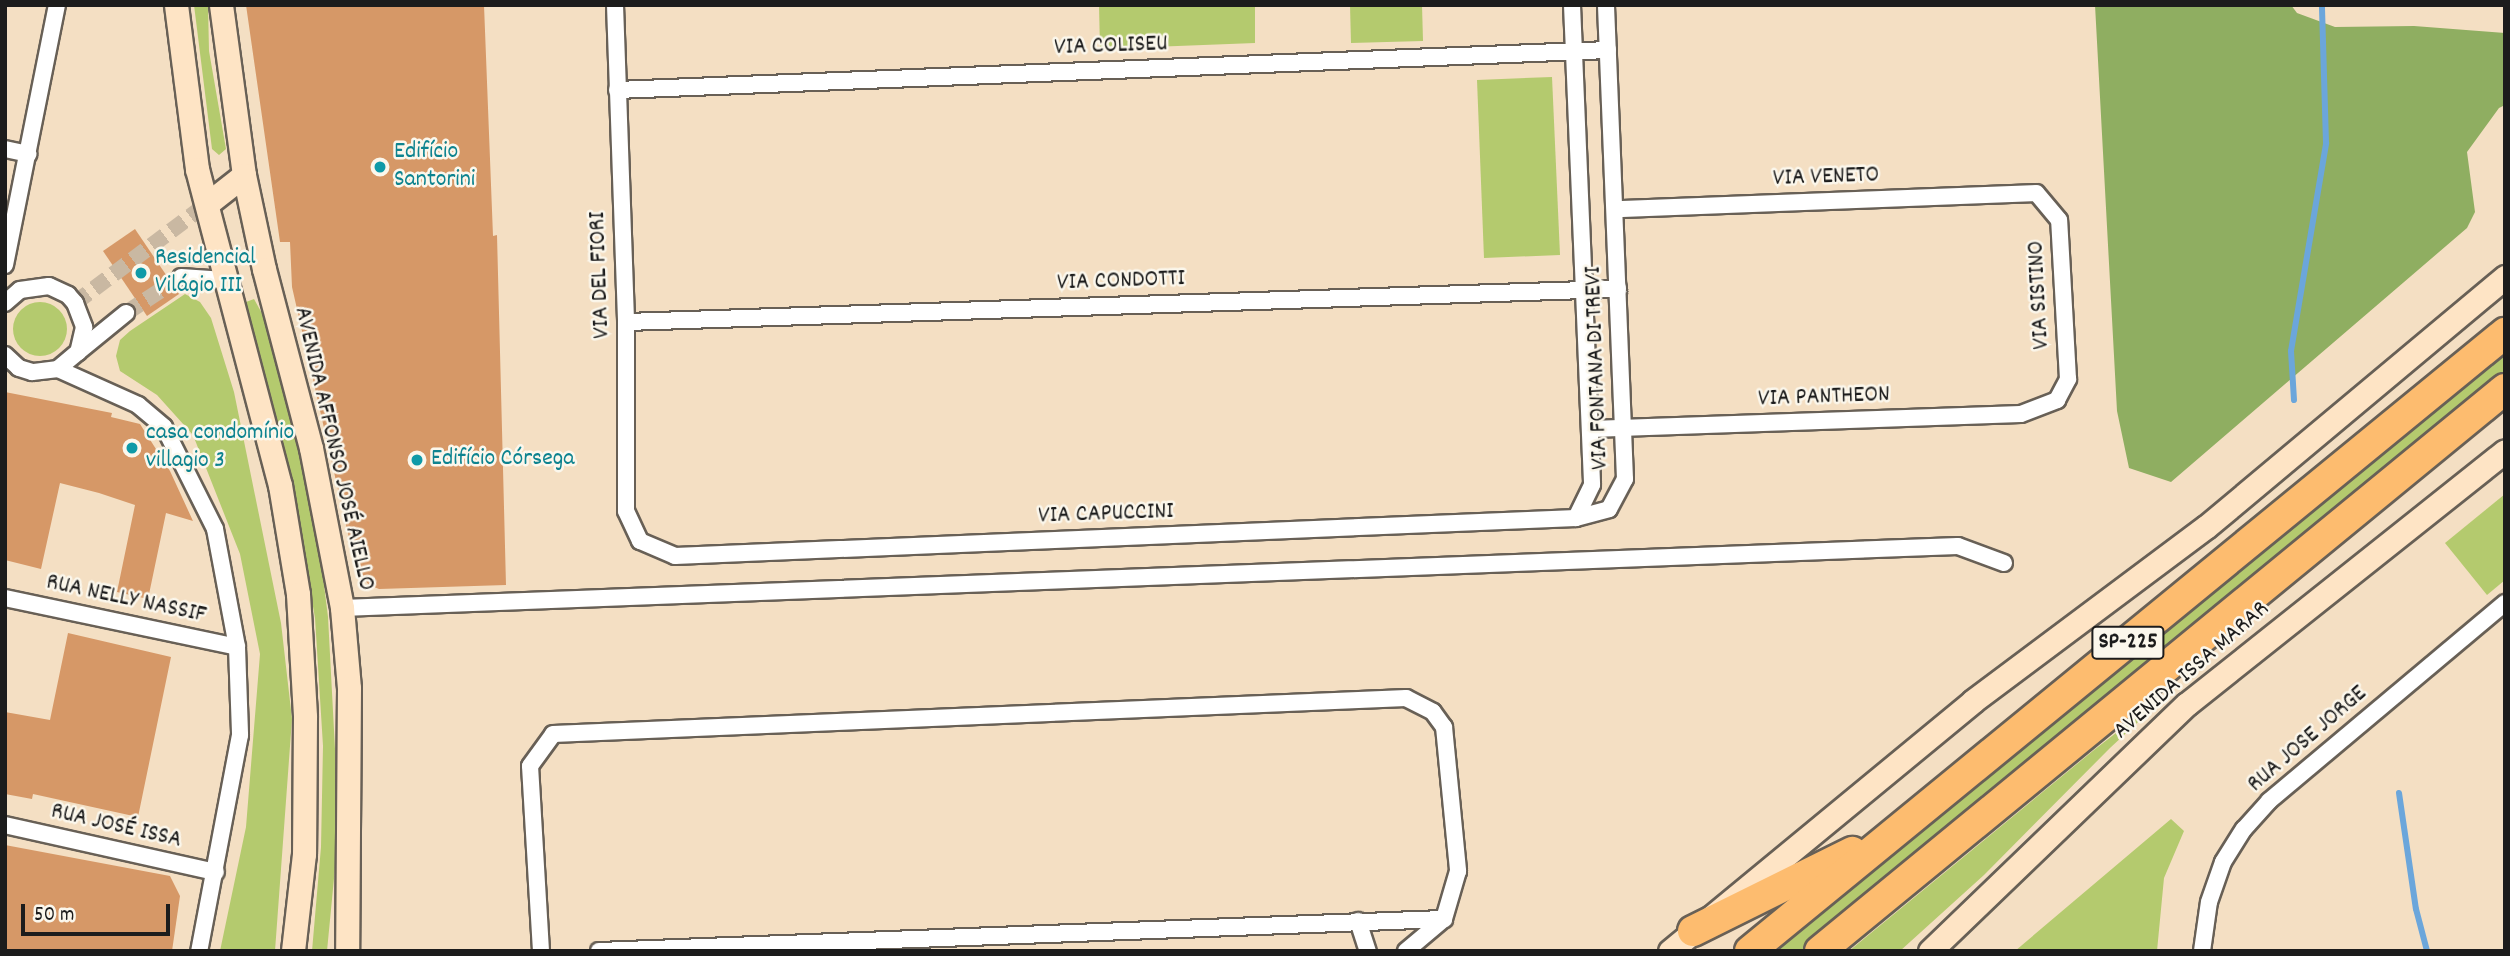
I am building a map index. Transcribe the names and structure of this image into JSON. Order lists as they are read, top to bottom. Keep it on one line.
{"streets":{"highway":["SP-225"],"street":["VIA COLISEU","VIA VENETO","VIA DEL FIORI","VIA CONDOTTI","VIA SISTINO","VIA FONTANA DI TREVI","VIA PANTHEON","AVENIDA AFFONSO JOSÉ AIELLO","VIA CAPUCCINI","RUA NELLY NASSIF","AVENIDA ISSA MARAR","RUA JOSE JORGE","RUA JOSÉ ISSA"]},"crossings":[["VIA COLISEU","VIA DEL FIORI"],["VIA COLISEU","VIA FONTANA DI TREVI"],["VIA VENETO","VIA SISTINO"],["VIA VENETO","VIA FONTANA DI TREVI"],["VIA DEL FIORI","VIA CONDOTTI"],["VIA DEL FIORI","VIA CAPUCCINI"],["VIA CONDOTTI","VIA FONTANA DI TREVI"],["VIA SISTINO","VIA PANTHEON"],["VIA FONTANA DI TREVI","VIA PANTHEON"],["VIA FONTANA DI TREVI","VIA CAPUCCINI"]],"places":["Edifício Santorini","Residencial Világio III","casa condomínio villagio 3","Edifício Córsega"],"scale_bar":"50 m"}
